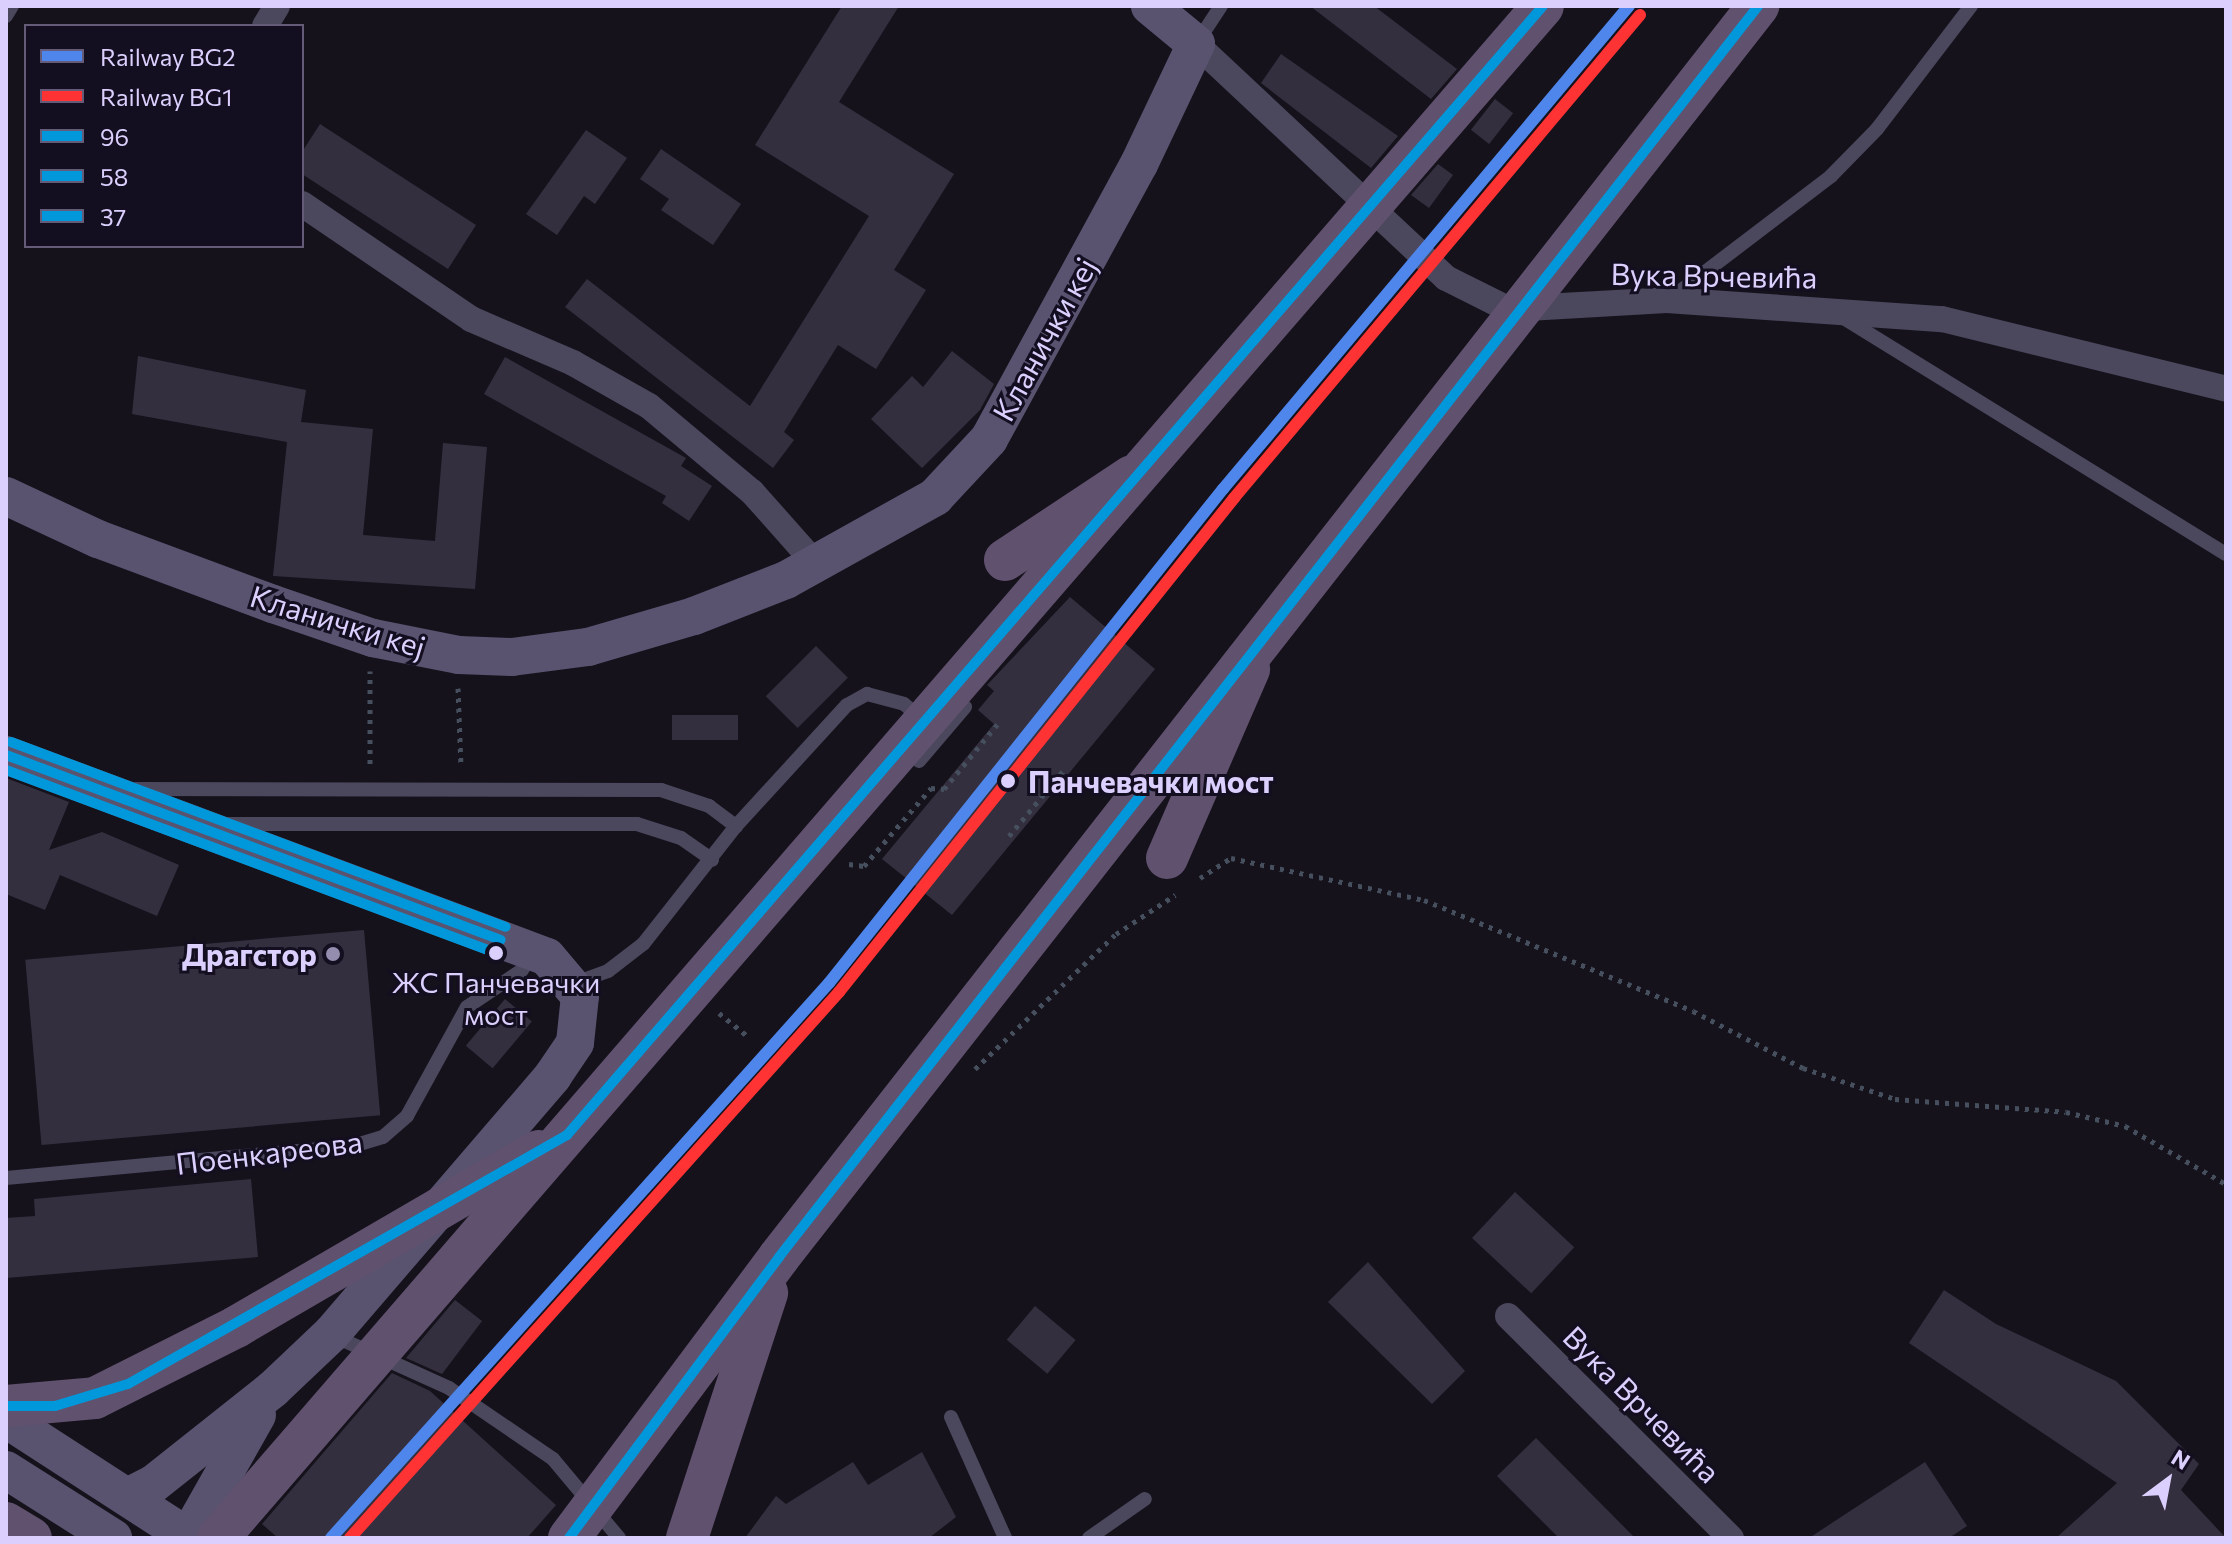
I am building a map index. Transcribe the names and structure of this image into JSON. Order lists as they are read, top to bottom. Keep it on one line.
{"streets":{"main road":["Кланички кеј"],"street":["Вука Врчевића"],"lane":["Поенкареова"]},"crossings":[["Вука Врчевића","Кланички кеј"]],"places":["Панчевачки мост","ЖС Панчевачки мост","Драгстор"],"lines":["rail line BG2","transit line 96","rail line BG1","transit line 37","transit line 58"],"legend":["Railway BG2","Railway BG1","96","58","37"],"north":"top right"}
